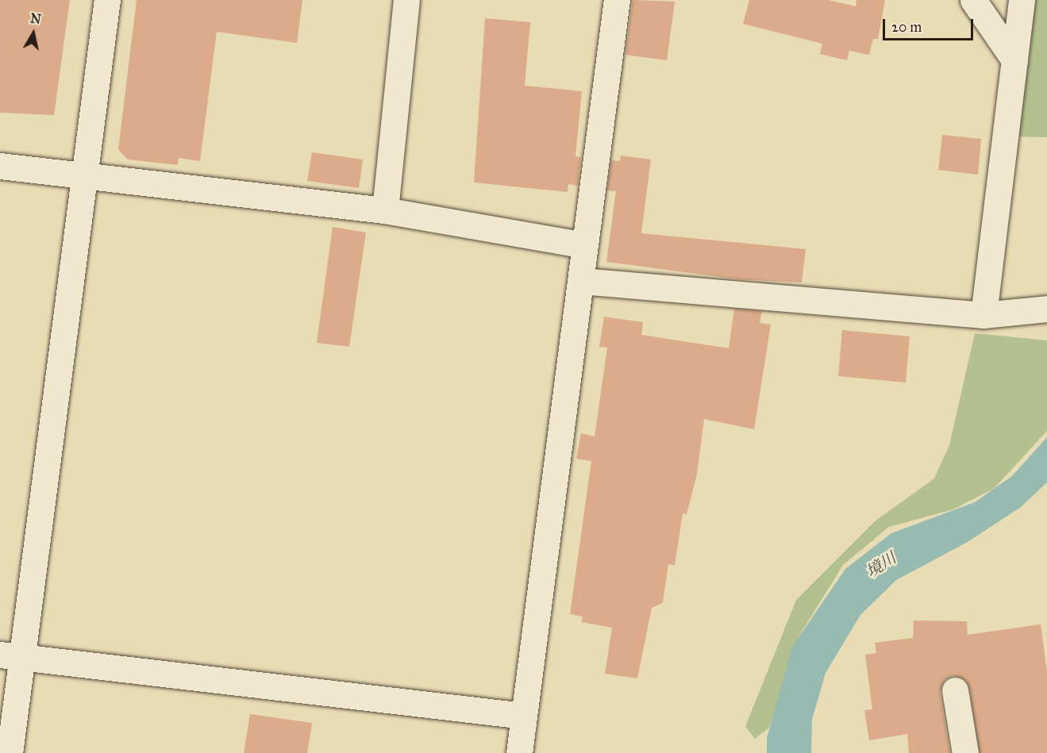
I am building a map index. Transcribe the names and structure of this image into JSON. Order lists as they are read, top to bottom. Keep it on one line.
{"water":["境川"],"scale_bar":"20 m","north":"top"}
